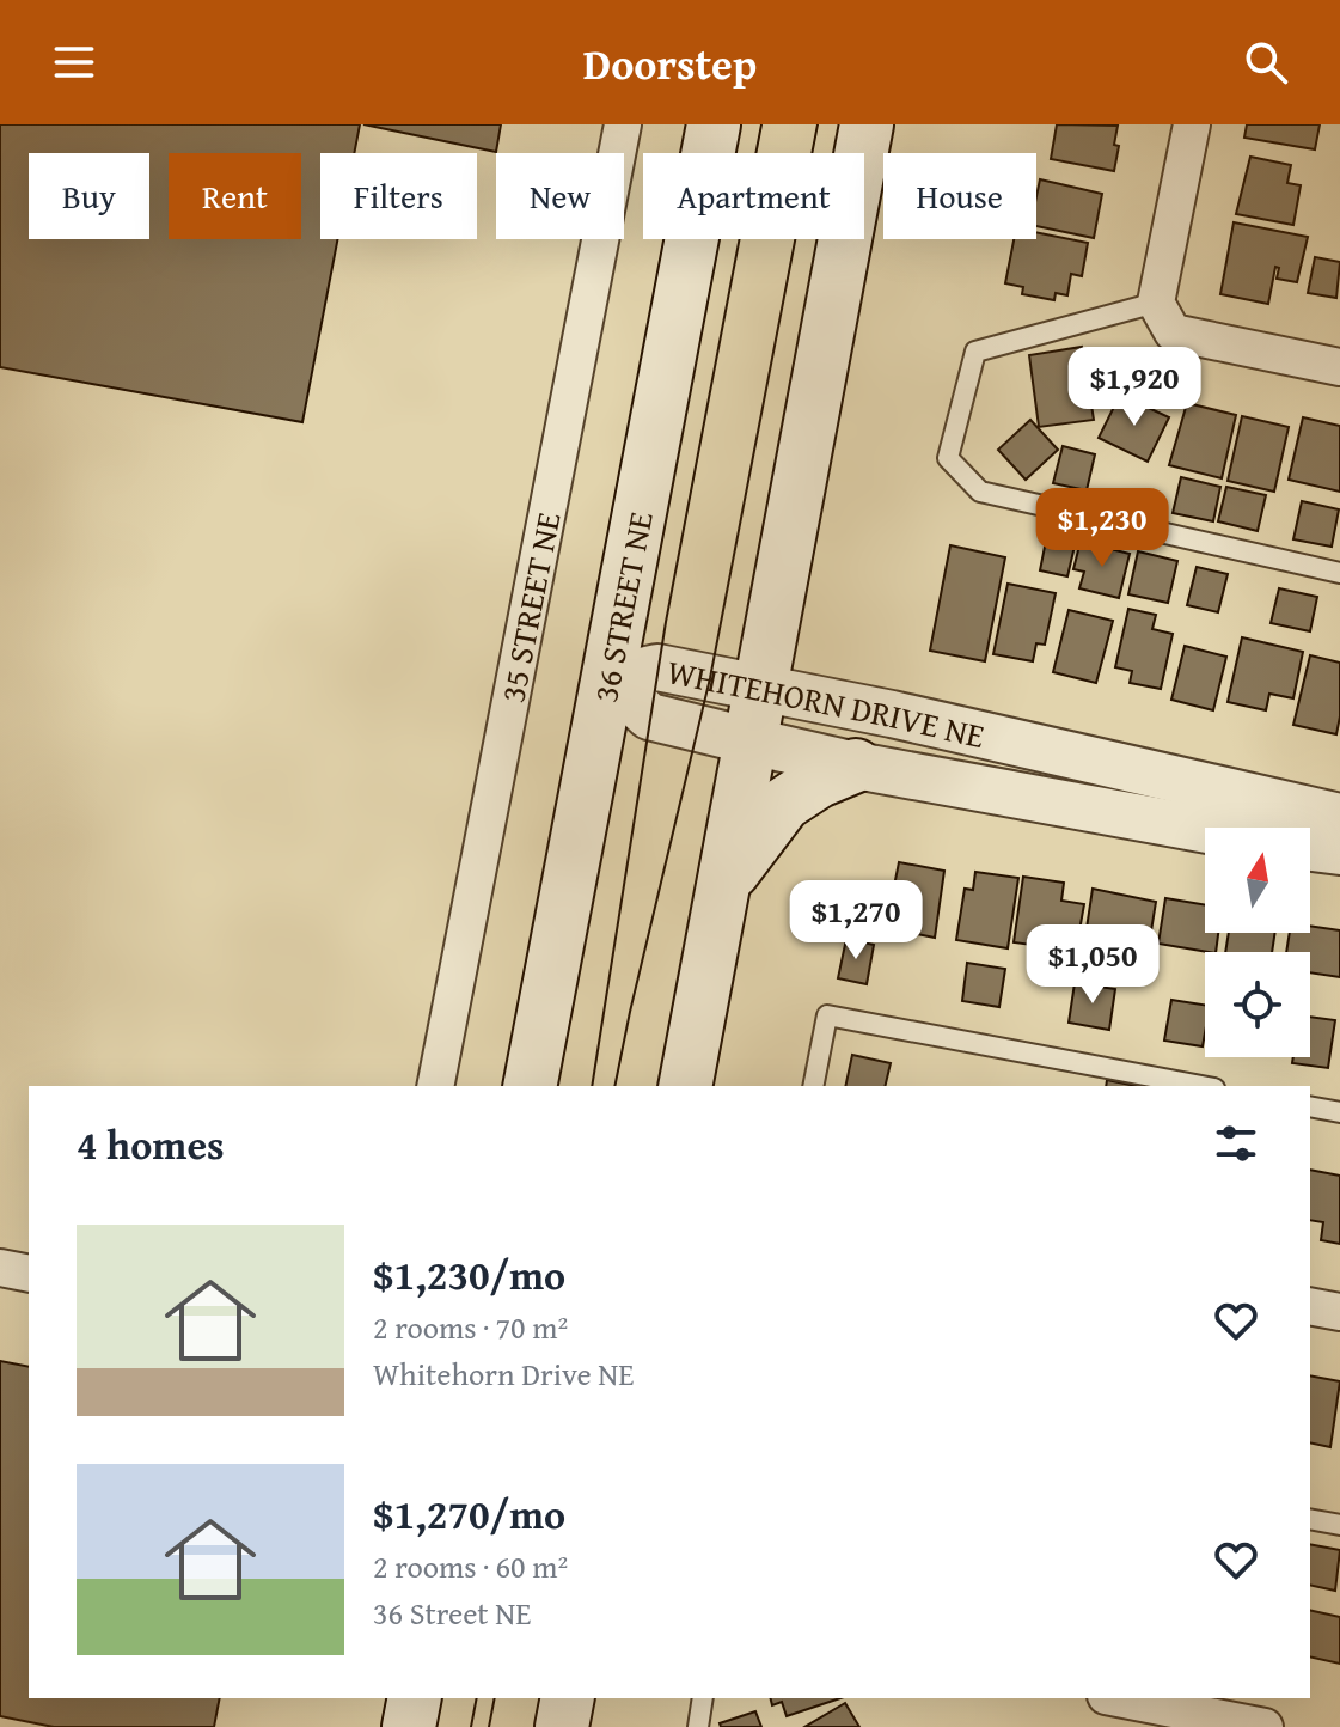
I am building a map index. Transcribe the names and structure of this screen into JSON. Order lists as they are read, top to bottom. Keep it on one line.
{"streets":{"main road":["36 STREET NE"],"street":["35 STREET NE","WHITEHORN DRIVE NE"]},"crossings":[["36 STREET NE","WHITEHORN DRIVE NE"]],"north":"top","page":{"header":"Doorstep","chip":["Buy","Rent","Filters","New","Apartment","House"],"price":["$1,920","$1,230","$1,270","$1,050"],"heading":"4 homes","list":[{"name":"$1,230/mo","note":"2 rooms · 70 m² · Whitehorn Drive NE"},{"name":"$1,270/mo","note":"2 rooms · 60 m² · 36 Street NE"}]}}
